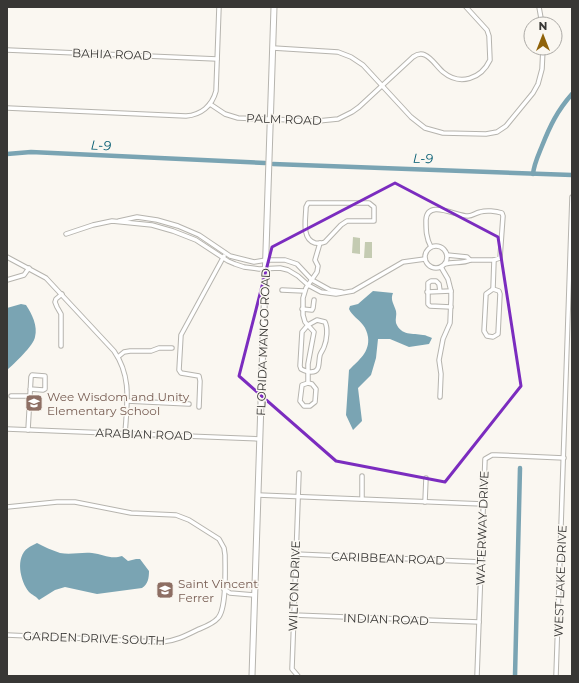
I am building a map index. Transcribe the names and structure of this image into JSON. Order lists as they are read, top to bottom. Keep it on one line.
{"streets":{"street":["BAHIA ROAD","PALM ROAD","FLORIDA MANGO ROAD","ARABIAN ROAD","WATERWAY DRIVE","CARIBBEAN ROAD","WEST LAKE DRIVE","WILTON DRIVE","INDIAN ROAD","GARDEN DRIVE SOUTH"]},"crossings":[["PALM ROAD","FLORIDA MANGO ROAD"],["FLORIDA MANGO ROAD","ARABIAN ROAD"],["WATERWAY DRIVE","CARIBBEAN ROAD"],["WATERWAY DRIVE","WEST LAKE DRIVE"],["WATERWAY DRIVE","INDIAN ROAD"],["CARIBBEAN ROAD","WILTON DRIVE"],["WILTON DRIVE","INDIAN ROAD"]],"water":["L-9"],"places":{"school or university":["Wee Wisdom and Unity Elementary School","Saint Vincent Ferrer"]},"north":"top"}
